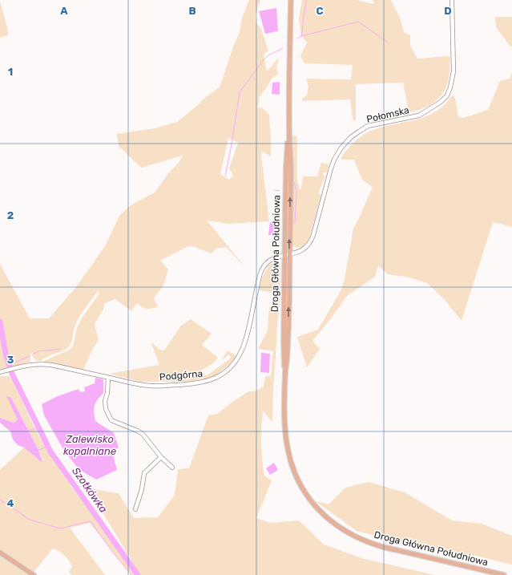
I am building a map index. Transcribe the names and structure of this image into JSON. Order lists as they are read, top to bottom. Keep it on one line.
{"streets":{"main road":["Droga Główna Południowa"],"street":["Połomska","Podgórna"]},"crossings":[["Połomska","Droga Główna Południowa"],["Połomska","Podgórna"]],"water":["Zalewisko kopalniane","Szotkówka"],"grid":{"columns":["A","B","C","D"],"rows":["1","2","3","4"]}}
